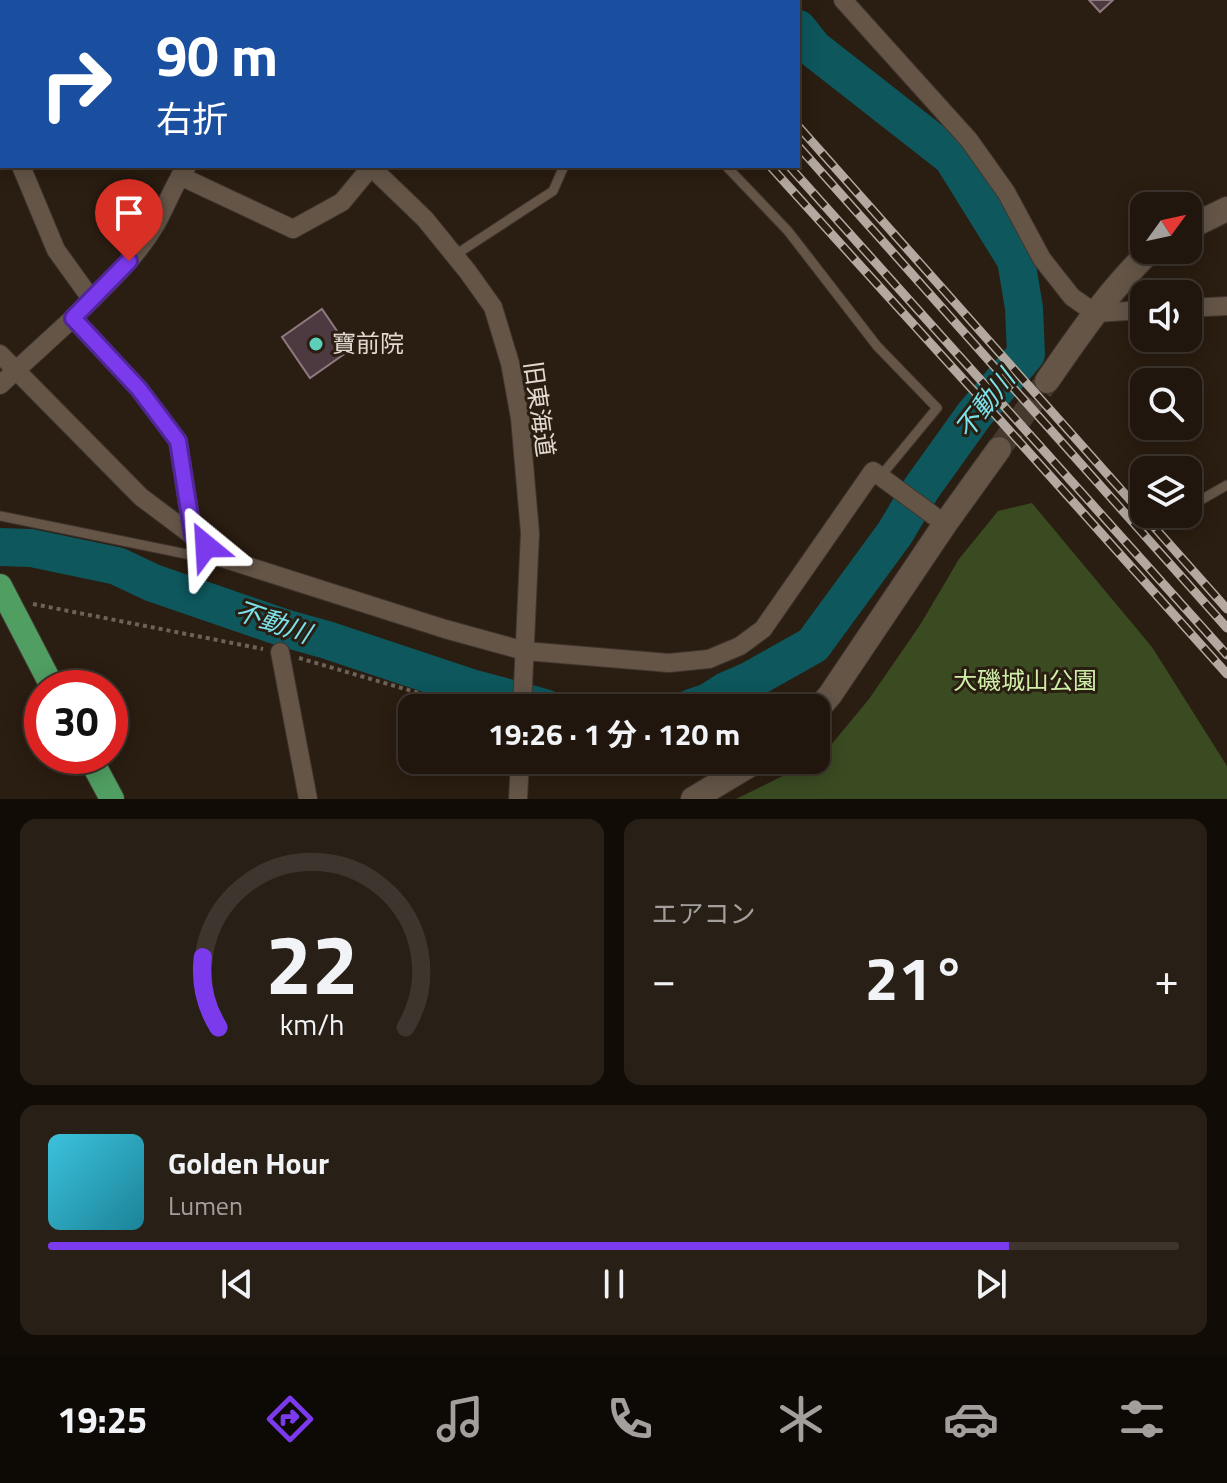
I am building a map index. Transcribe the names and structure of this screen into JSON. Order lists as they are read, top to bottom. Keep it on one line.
{"streets":{"street":["旧東海道"]},"water":["不動川"],"parks":["大磯城山公園"],"places":["寶前院"],"north":"top right","page":{"turn":["90 m","右折"],"limit":"30","trip":"19:26 · 1 分 · 120 m","tile":"エアコン","heat":["−","21°","+"],"song":["Golden Hour","Lumen"],"tabs":"19:25","gauge":["22","km/h"]}}
